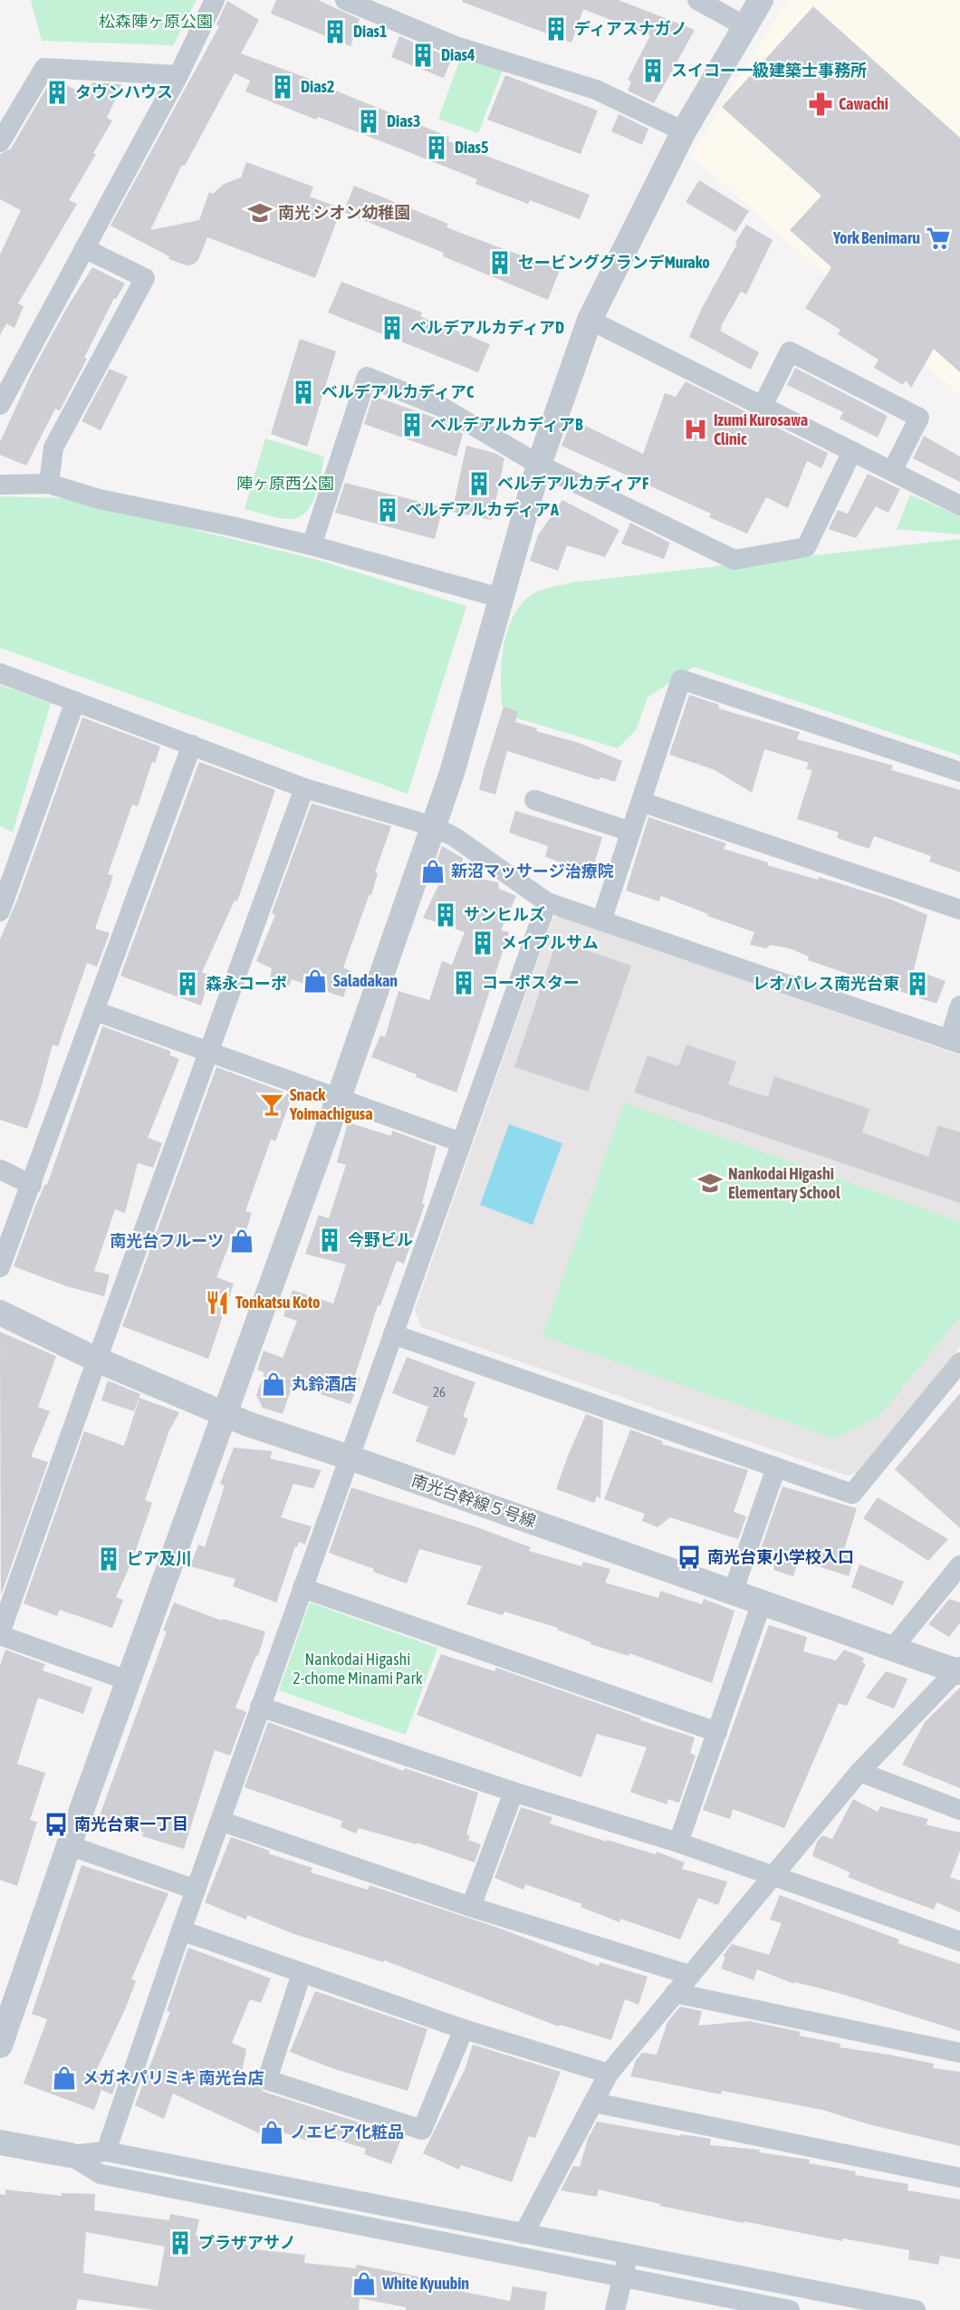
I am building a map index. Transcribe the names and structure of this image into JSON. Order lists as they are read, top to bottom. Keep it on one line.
{"streets":{"street":["南光台幹線５号線"]},"parks":["松森陣ヶ原公園","陣ヶ原西公園","Nankodai Higashi 2-chome Minami Park"],"places":{"building":["ディアスナガノ","Dias1","Dias4","スイコー一級建築士事務所","Dias2","タウンハウス","Dias3","Dias5","セービンググランデMurako","ベルデアルカディアD","ベルデアルカディアC","ベルデアルカディアB","ベルデアルカディアF","ベルデアルカディアA","サンヒルズ","メイプルサム","コーポスター","森永コーポ","レオパレス南光台東","今野ビル","ピア及川","プラザアサノ"],"pharmacy":["Cawachi"],"school or university":["南光 シオン幼稚園","Nankodai Higashi Elementary School"],"supermarket":["York Benimaru"],"hospital":["Izumi Kurosawa Clinic"],"shop":["新沼マッサージ治療院","Saladakan","南光台フルーツ","丸鈴酒店","メガネパリミキ 南光台店","ノエビア化粧品","White Kyuubin"],"bar":["Snack Yoimachigusa"],"restaurant":["Tonkatsu Koto"],"bus stop":["南光台東小学校入口","南光台東一丁目"]},"house_numbers":["26"]}
